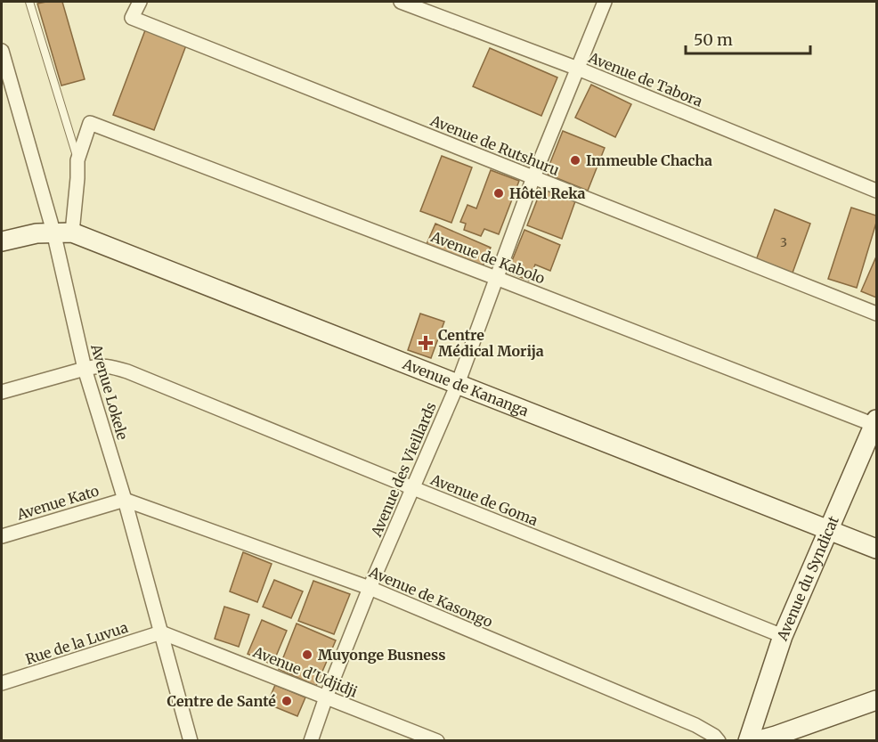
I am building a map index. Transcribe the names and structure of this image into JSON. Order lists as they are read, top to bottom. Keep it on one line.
{"streets":{"street":["Avenue de Tabora","Avenue de Rutshuru","Avenue de Kabolo","Avenue de Kananga","Avenue Lokele","Avenue des Vieillards","Avenue de Goma","Avenue Kato","Avenue du Syndicat","Avenue de Kasongo","Rue de la Luvua","Avenue d'Udjidji"]},"crossings":[["Avenue de Tabora","Avenue des Vieillards"],["Avenue de Rutshuru","Avenue des Vieillards"],["Avenue de Kabolo","Avenue des Vieillards"],["Avenue de Kabolo","Avenue du Syndicat"],["Avenue de Kananga","Avenue Lokele"],["Avenue de Kananga","Avenue des Vieillards"],["Avenue de Kananga","Avenue du Syndicat"],["Avenue Lokele","Avenue de Goma"],["Avenue Lokele","Avenue Kato"],["Avenue Lokele","Avenue de Kasongo"],["Avenue Lokele","Rue de la Luvua"],["Avenue Lokele","Avenue d'Udjidji"],["Avenue des Vieillards","Avenue de Goma"],["Avenue des Vieillards","Avenue de Kasongo"],["Avenue des Vieillards","Avenue d'Udjidji"],["Avenue de Goma","Avenue du Syndicat"],["Avenue Kato","Avenue de Kasongo"],["Rue de la Luvua","Avenue d'Udjidji"]],"places":{"other":["Immeuble Chacha","Hôtel Reka","Muyonge Busness","Centre de Santé"],"health":["Centre Médical Morija"]},"house_numbers":["3"],"scale_bar":"50 m"}
